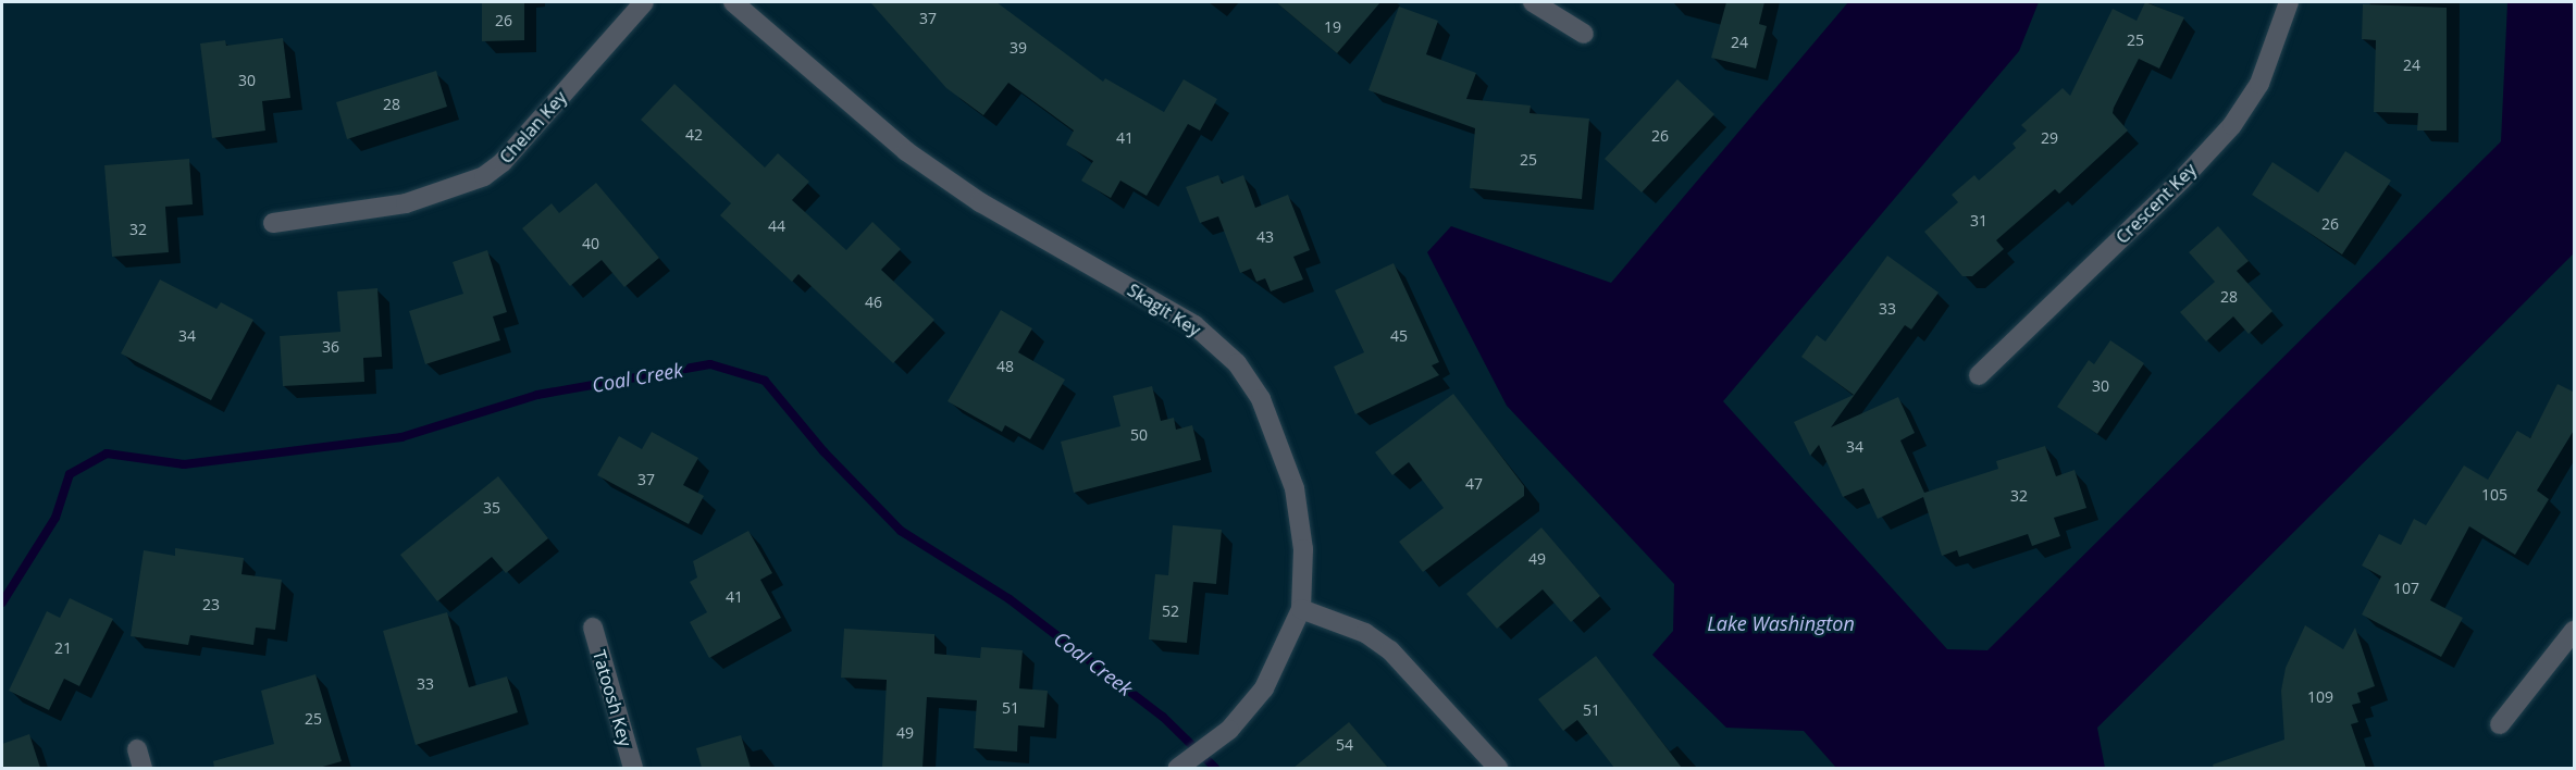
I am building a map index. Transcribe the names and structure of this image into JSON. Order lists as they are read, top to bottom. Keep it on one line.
{"streets":{"street":["Chelan Key","Crescent Key","Skagit Key","Tatoosh Key"]},"water":["Coal Creek","Lake Washington"],"house_numbers":["37","26","19","25","24","39","24","30","28","42","26","41","29","25","31","26","44","32","43","40","28","46","33","34","45","36","48","30","50","34","37","47","105","32","35","49","107","41","23","52","21","33","109","51","51","25","49","54"]}
